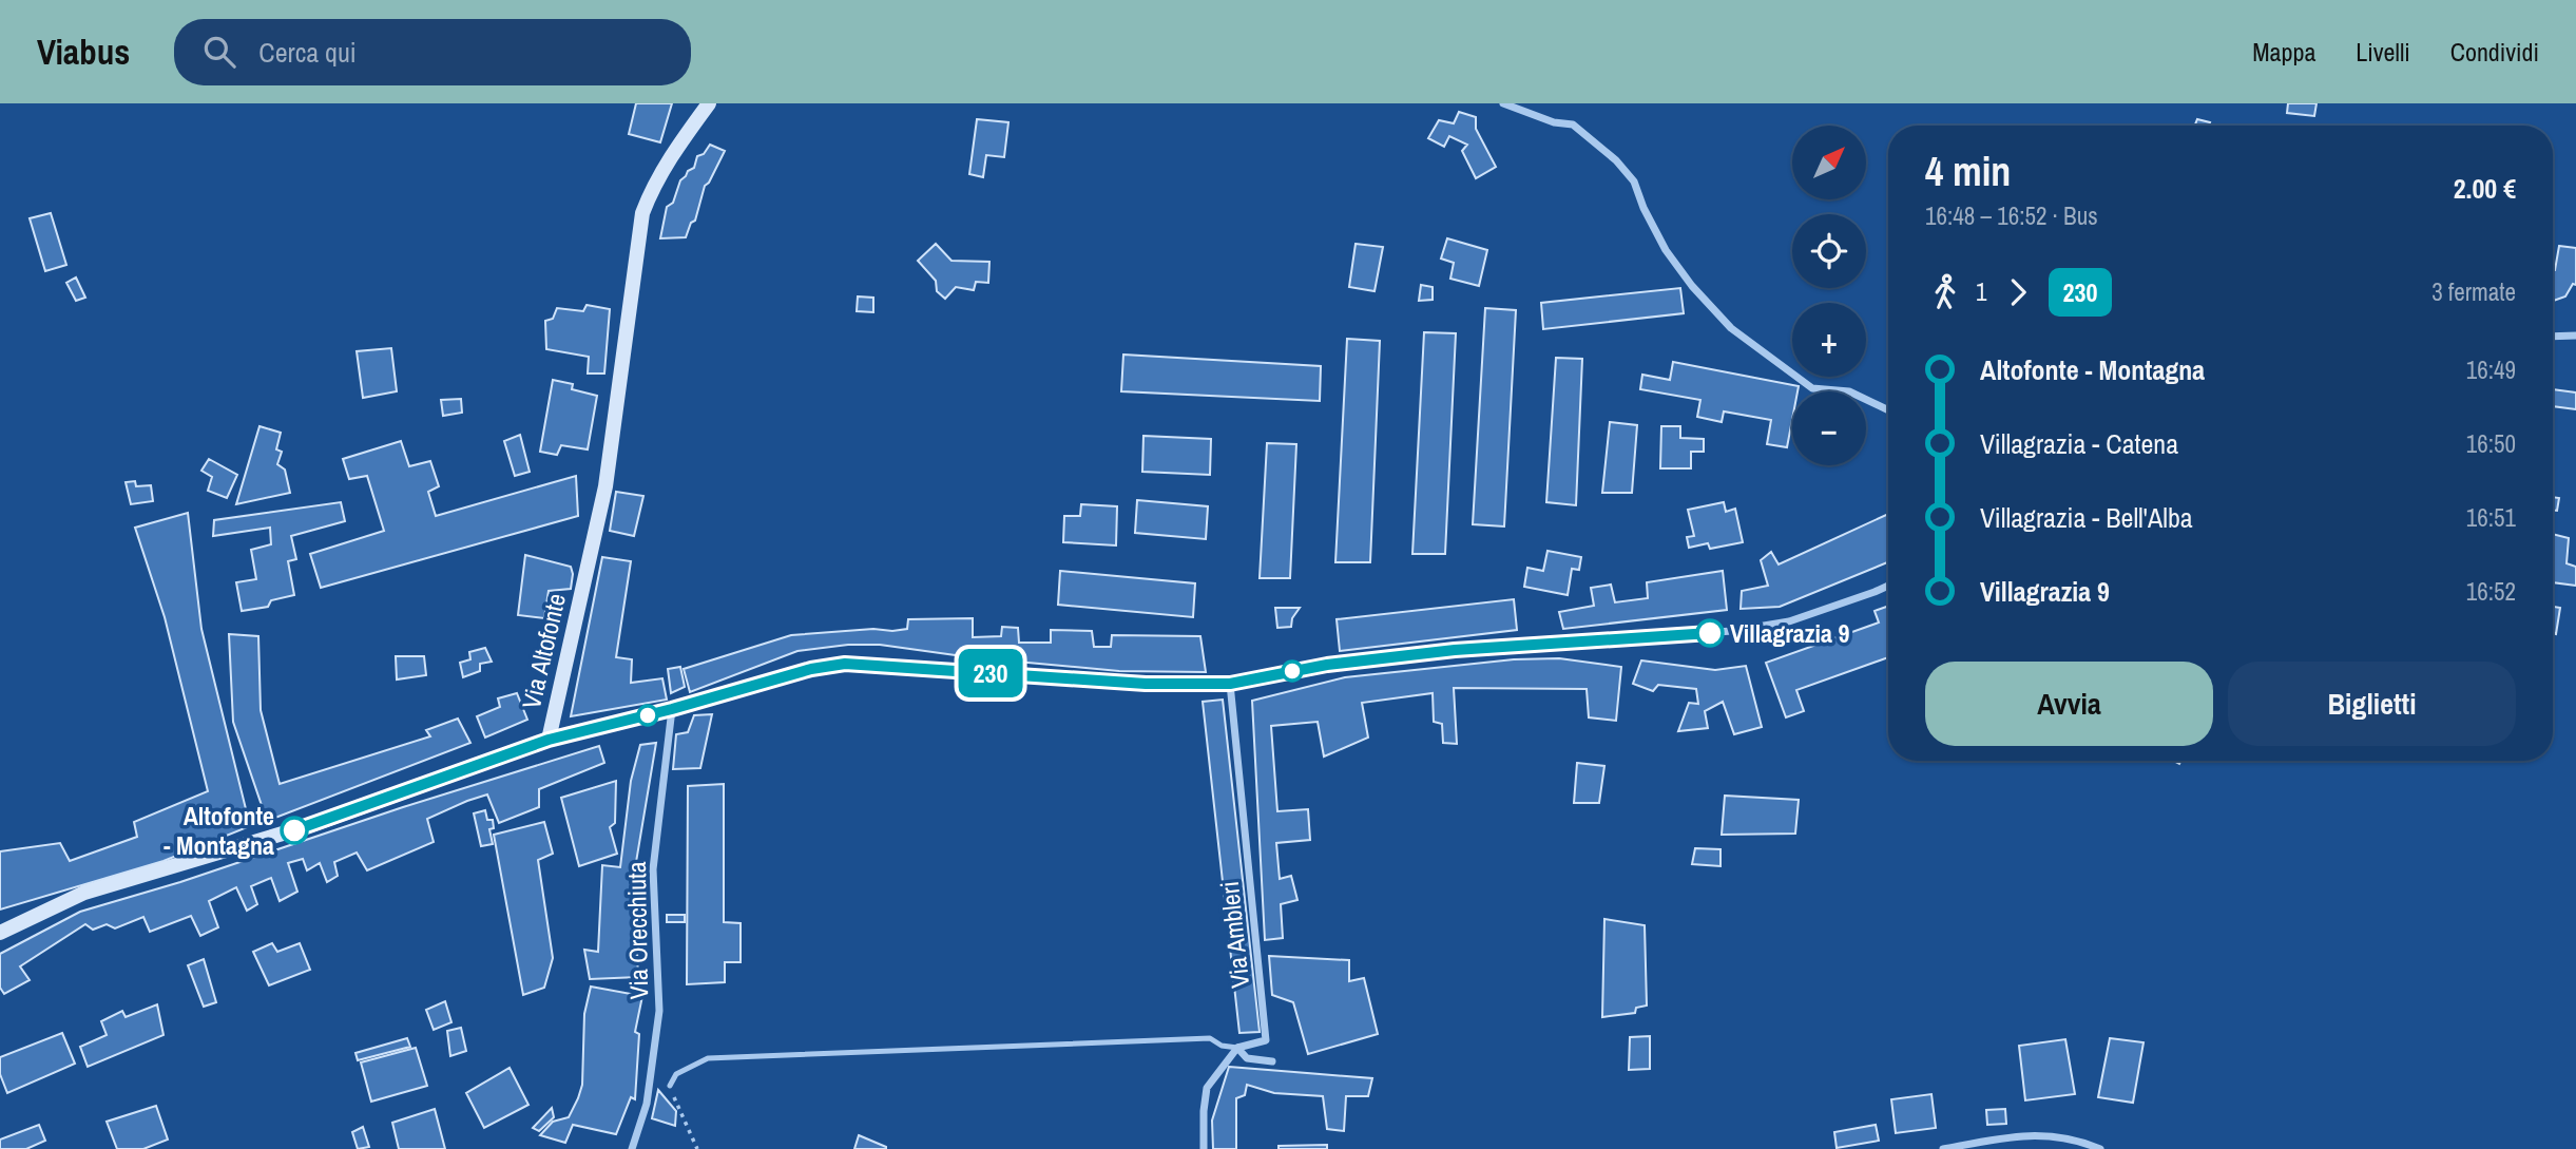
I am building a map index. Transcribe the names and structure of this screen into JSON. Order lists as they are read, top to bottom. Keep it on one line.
{"streets":{"main road":["Via Altofonte"],"street":["Via Orecchiuta","Via Ambleri"]},"places":["Villagrazia 9","Altofonte - Montagna"],"lines":["bus line 230"],"north":"top right","page":{"header":"Viabus","search":"Cerca qui","nav":["Mappa","Livelli","Condividi"],"on_map":"230","map_buttons":["+","−"],"heading":["4 min","16:48 – 16:52 · Bus","2.00 €"],"legs":["1","230","3 fermate"],"list":[{"name":"Altofonte - Montagna","value":"16:49"},{"name":"Villagrazia - Catena","value":"16:50"},{"name":"Villagrazia - Bell'Alba","value":"16:51"},{"name":"Villagrazia 9","value":"16:52"}],"buttons":["Avvia","Biglietti"]}}
